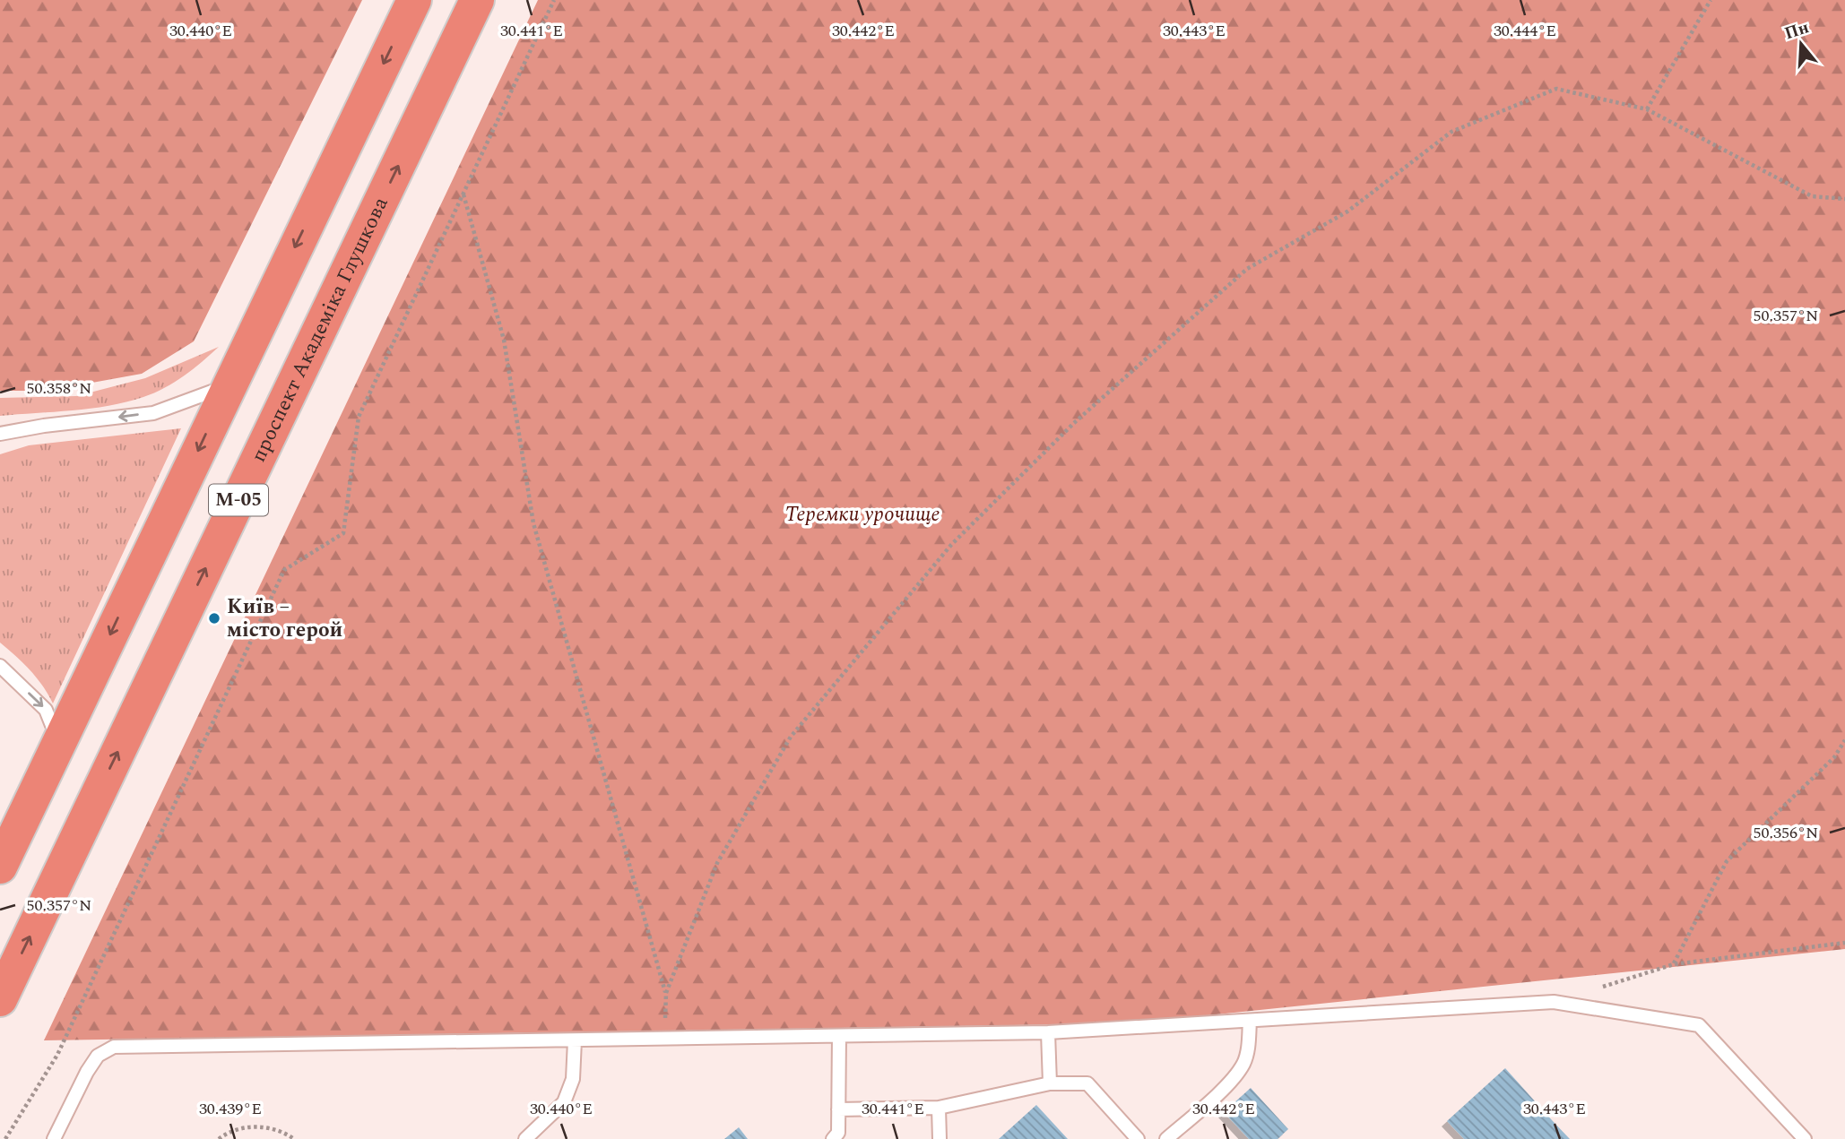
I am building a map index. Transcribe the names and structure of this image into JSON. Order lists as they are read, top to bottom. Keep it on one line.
{"streets":{"highway":["проспект Академіка Глушкова","М-05"]},"parks":["Теремки урочище"],"places":["Київ – місто герой"],"north":"top","coordinates":["30.440°E","30.441°E","30.442°E","30.443°E","30.444°E","50.357°N","50.358°N","50.356°N","30.439°E"]}
